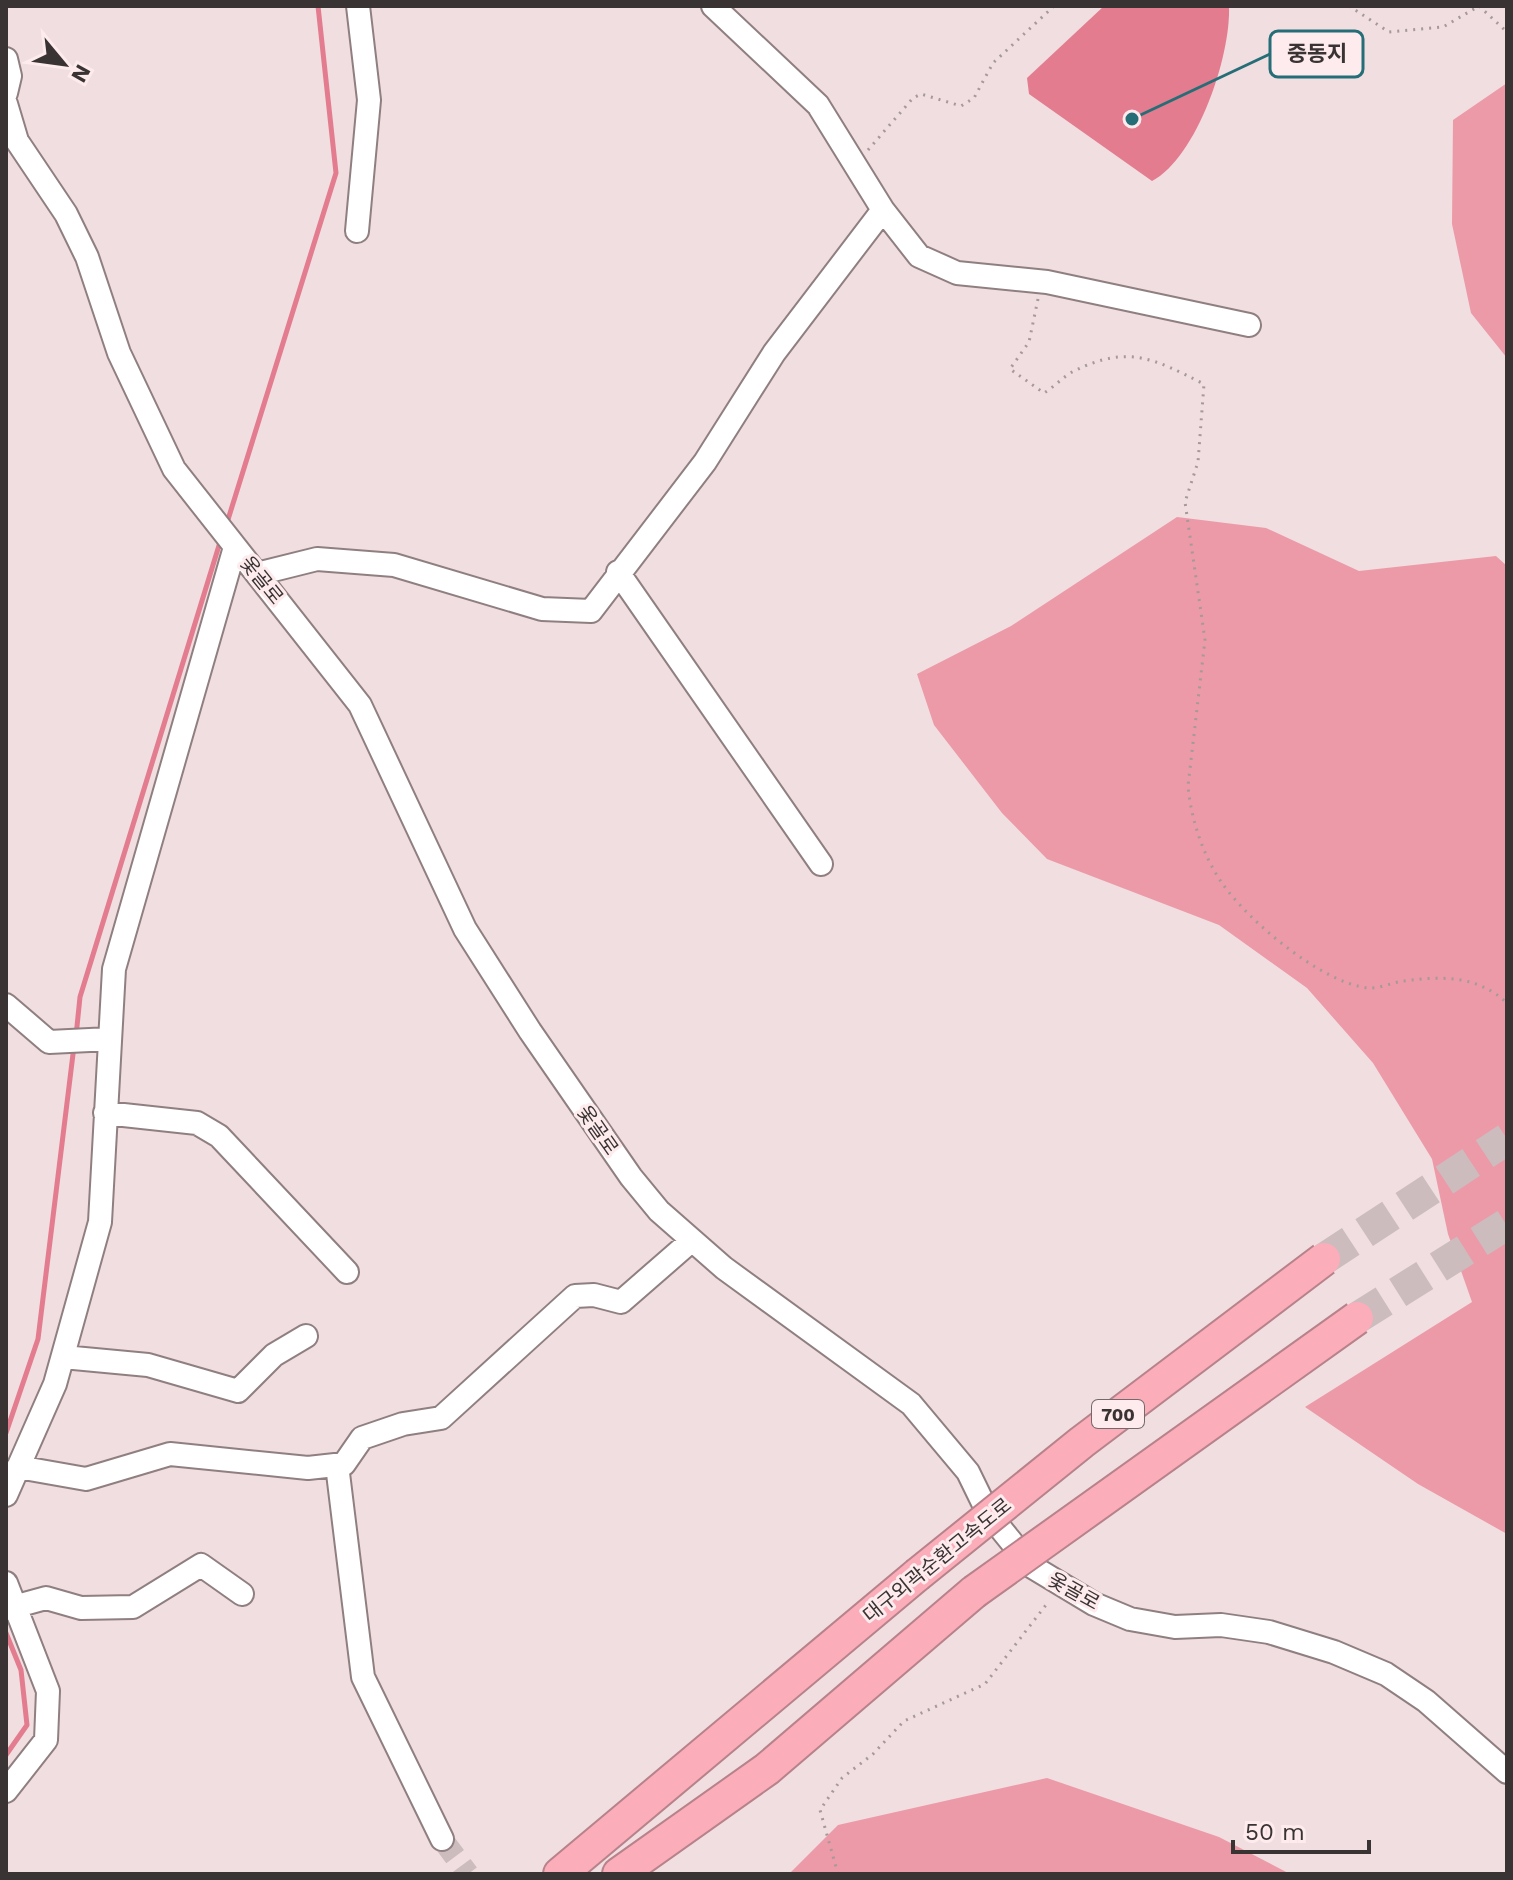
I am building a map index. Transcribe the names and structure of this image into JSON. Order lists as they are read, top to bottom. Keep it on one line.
{"streets":{"highway":["700","대구외곽순환고속도로"],"street":["옻골로"]},"places":["중동지"],"scale_bar":"50 m","north":"bottom right"}
